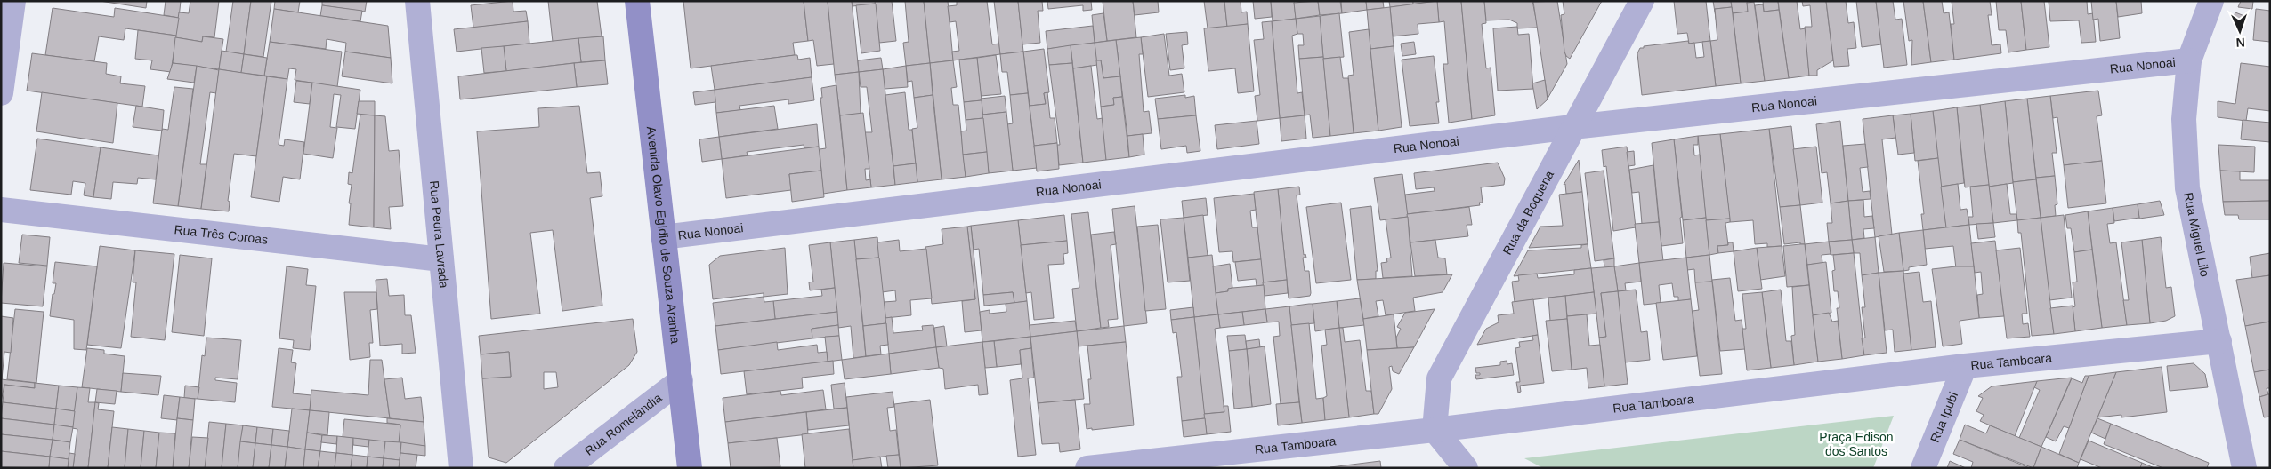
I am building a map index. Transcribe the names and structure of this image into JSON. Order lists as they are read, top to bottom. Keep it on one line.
{"streets":{"main road":["Avenida Olavo Egídio de Souza Aranha"],"street":["Rua Nonoai","Rua da Boquena","Rua Três Coroas","Rua Pedra Lavrada","Rua Miguel Lilo","Rua Tamboara","Rua Ipubi","Rua Romelândia"]},"crossings":[["Rua Nonoai","Rua da Boquena"],["Rua Nonoai","Avenida Olavo Egídio de Souza Aranha"],["Rua Nonoai","Rua Miguel Lilo"],["Rua da Boquena","Rua Tamboara"],["Rua Três Coroas","Rua Pedra Lavrada"],["Avenida Olavo Egídio de Souza Aranha","Rua Romelândia"],["Rua Miguel Lilo","Rua Tamboara"],["Rua Tamboara","Rua Ipubi"]],"parks":["Praça Edison dos Santos"],"north":"bottom"}
